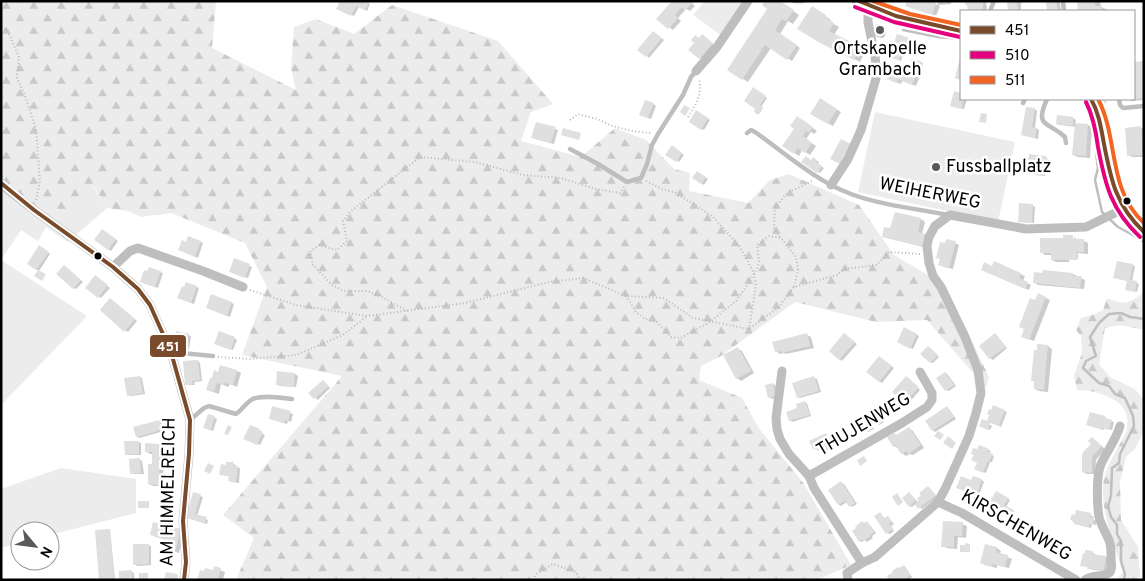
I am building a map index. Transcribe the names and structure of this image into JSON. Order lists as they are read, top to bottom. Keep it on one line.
{"streets":{"street":["WEIHERWEG","THUJENWEG","AM HIMMELREICH","KIRSCHENWEG"]},"places":["Ortskapelle Grambach","Fussballplatz"],"lines":["transit line 451","transit line 511","transit line 510"],"legend":["451","510","511"],"north":"bottom right"}
